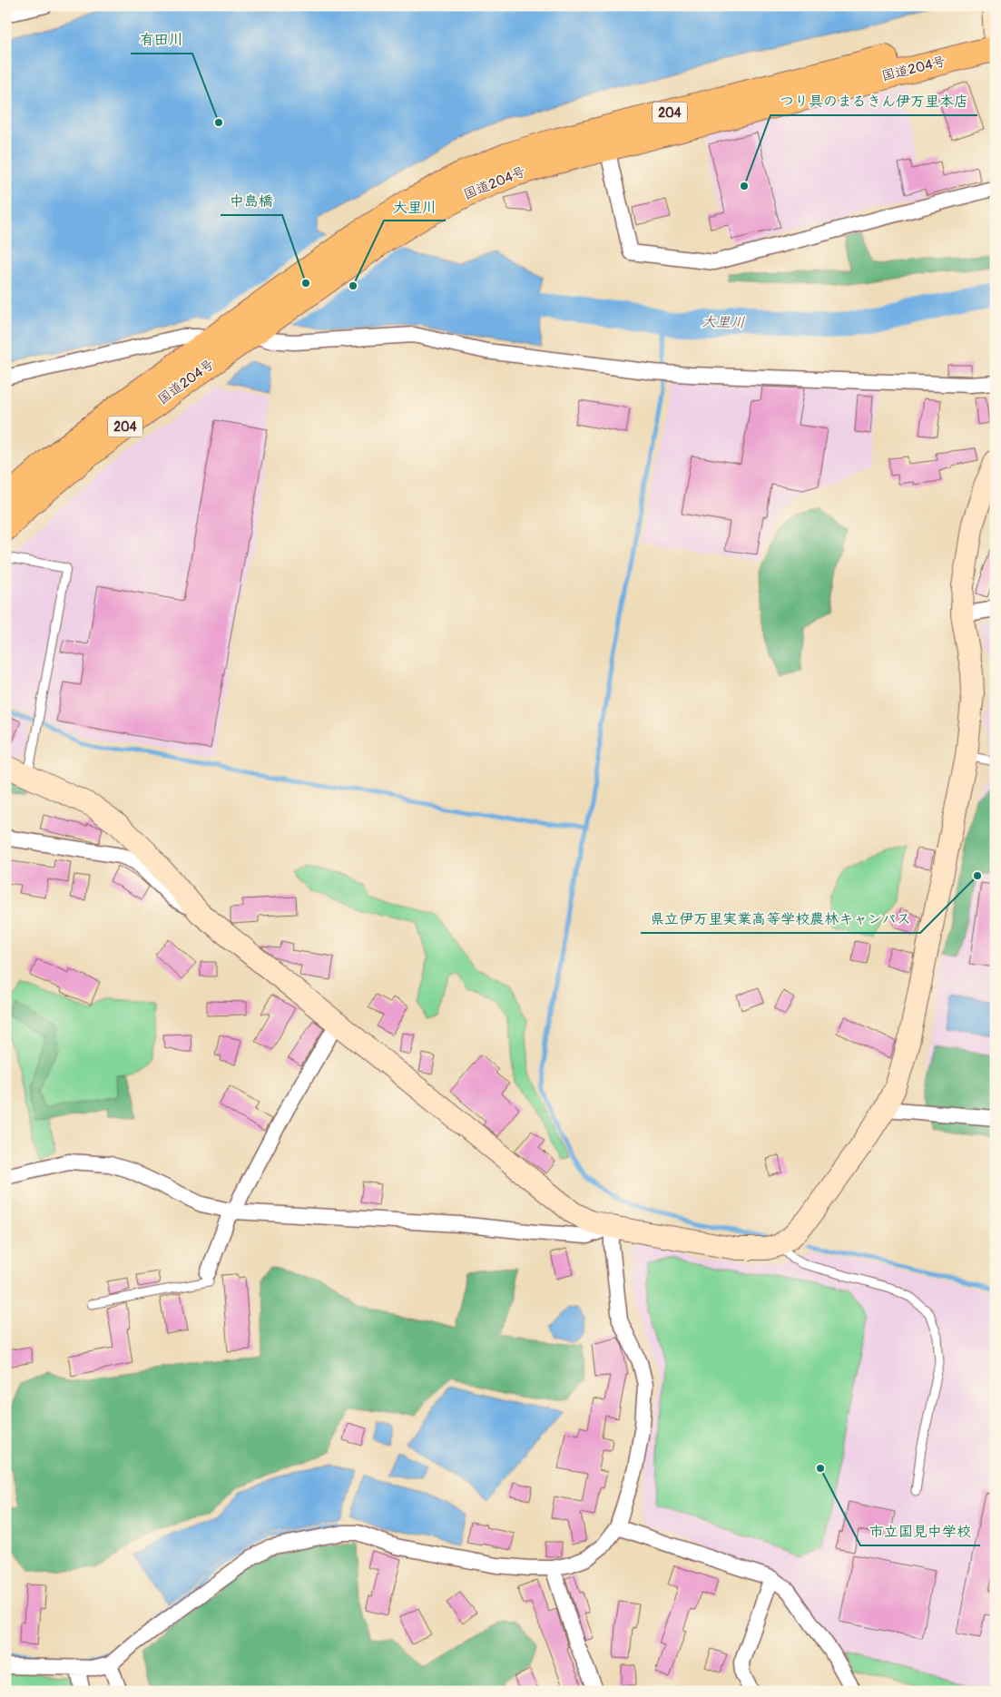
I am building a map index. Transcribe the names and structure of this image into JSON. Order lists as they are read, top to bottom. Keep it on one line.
{"streets":{"highway":["国道204号","204"]},"water":["大里川"],"places":["有田川","つり具のまるきん伊万里本店","中島橋","大里川","県立伊万里実業高等学校農林キャンパス","市立国見中学校"]}
